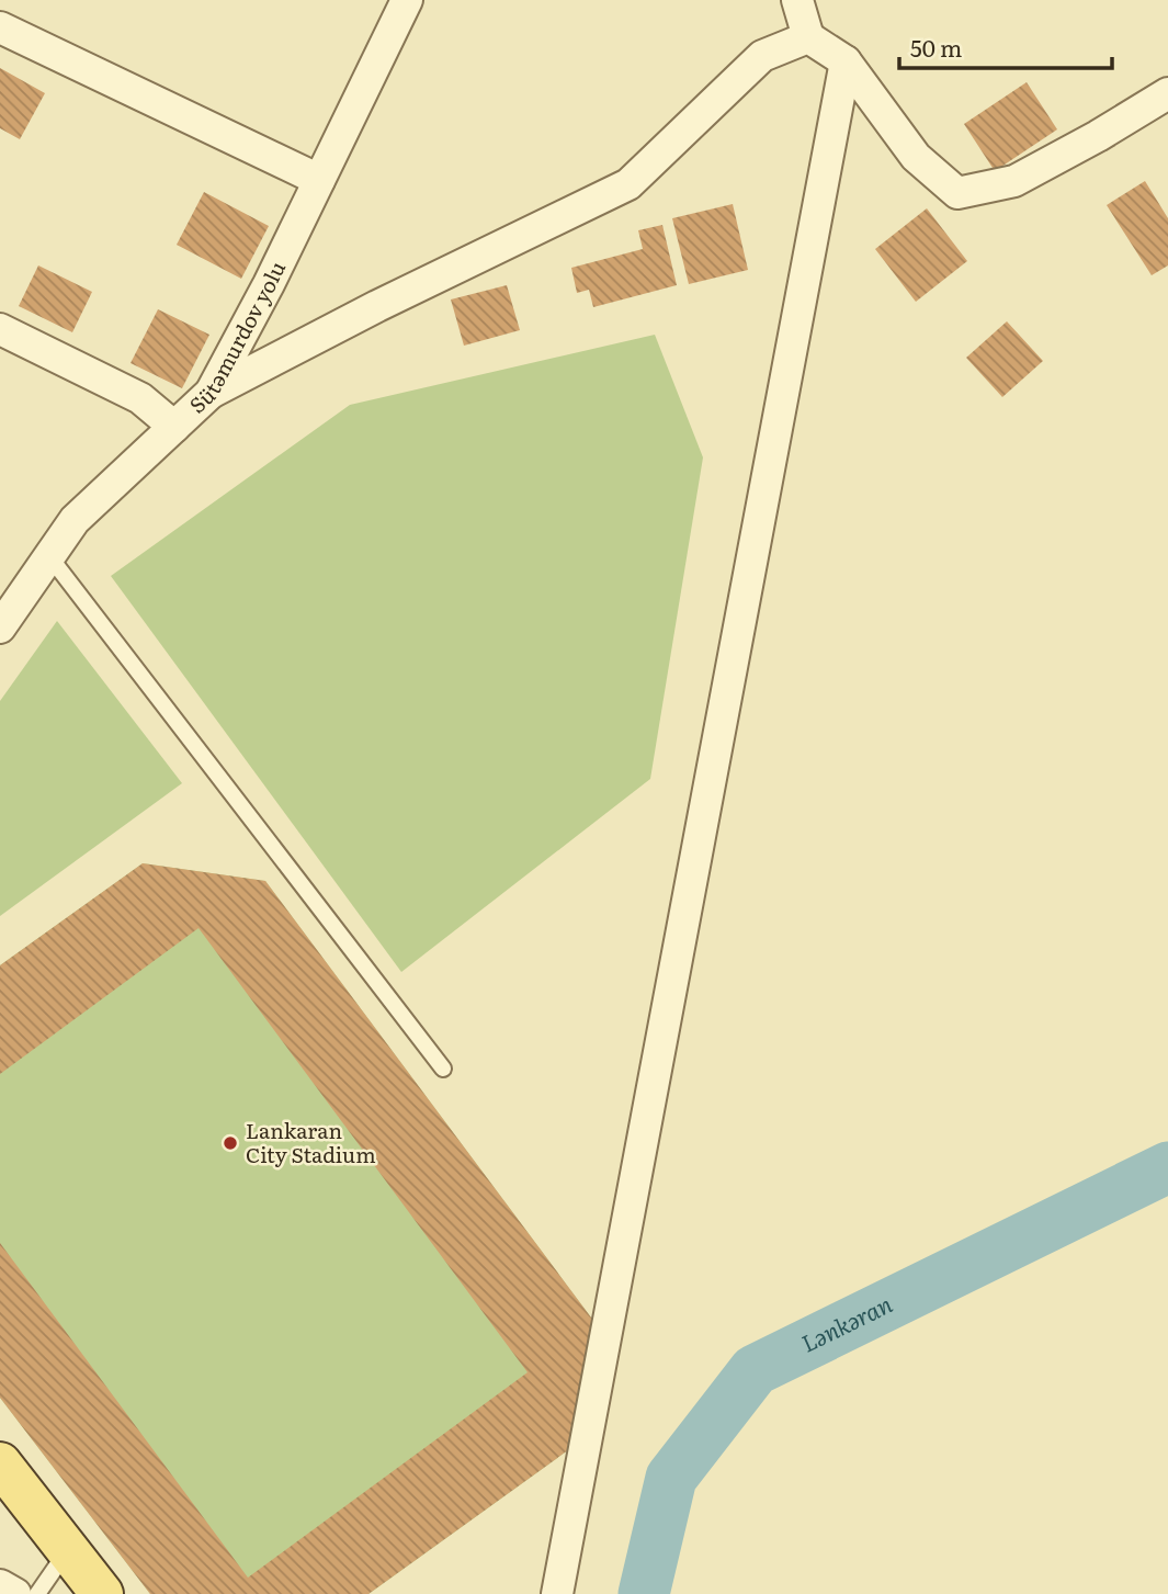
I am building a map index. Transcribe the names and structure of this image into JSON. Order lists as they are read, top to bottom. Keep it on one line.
{"streets":{"street":["Sütəmurdov yolu"]},"water":["Lənkəran"],"places":["Lankaran City Stadium"],"scale_bar":"50 m"}
